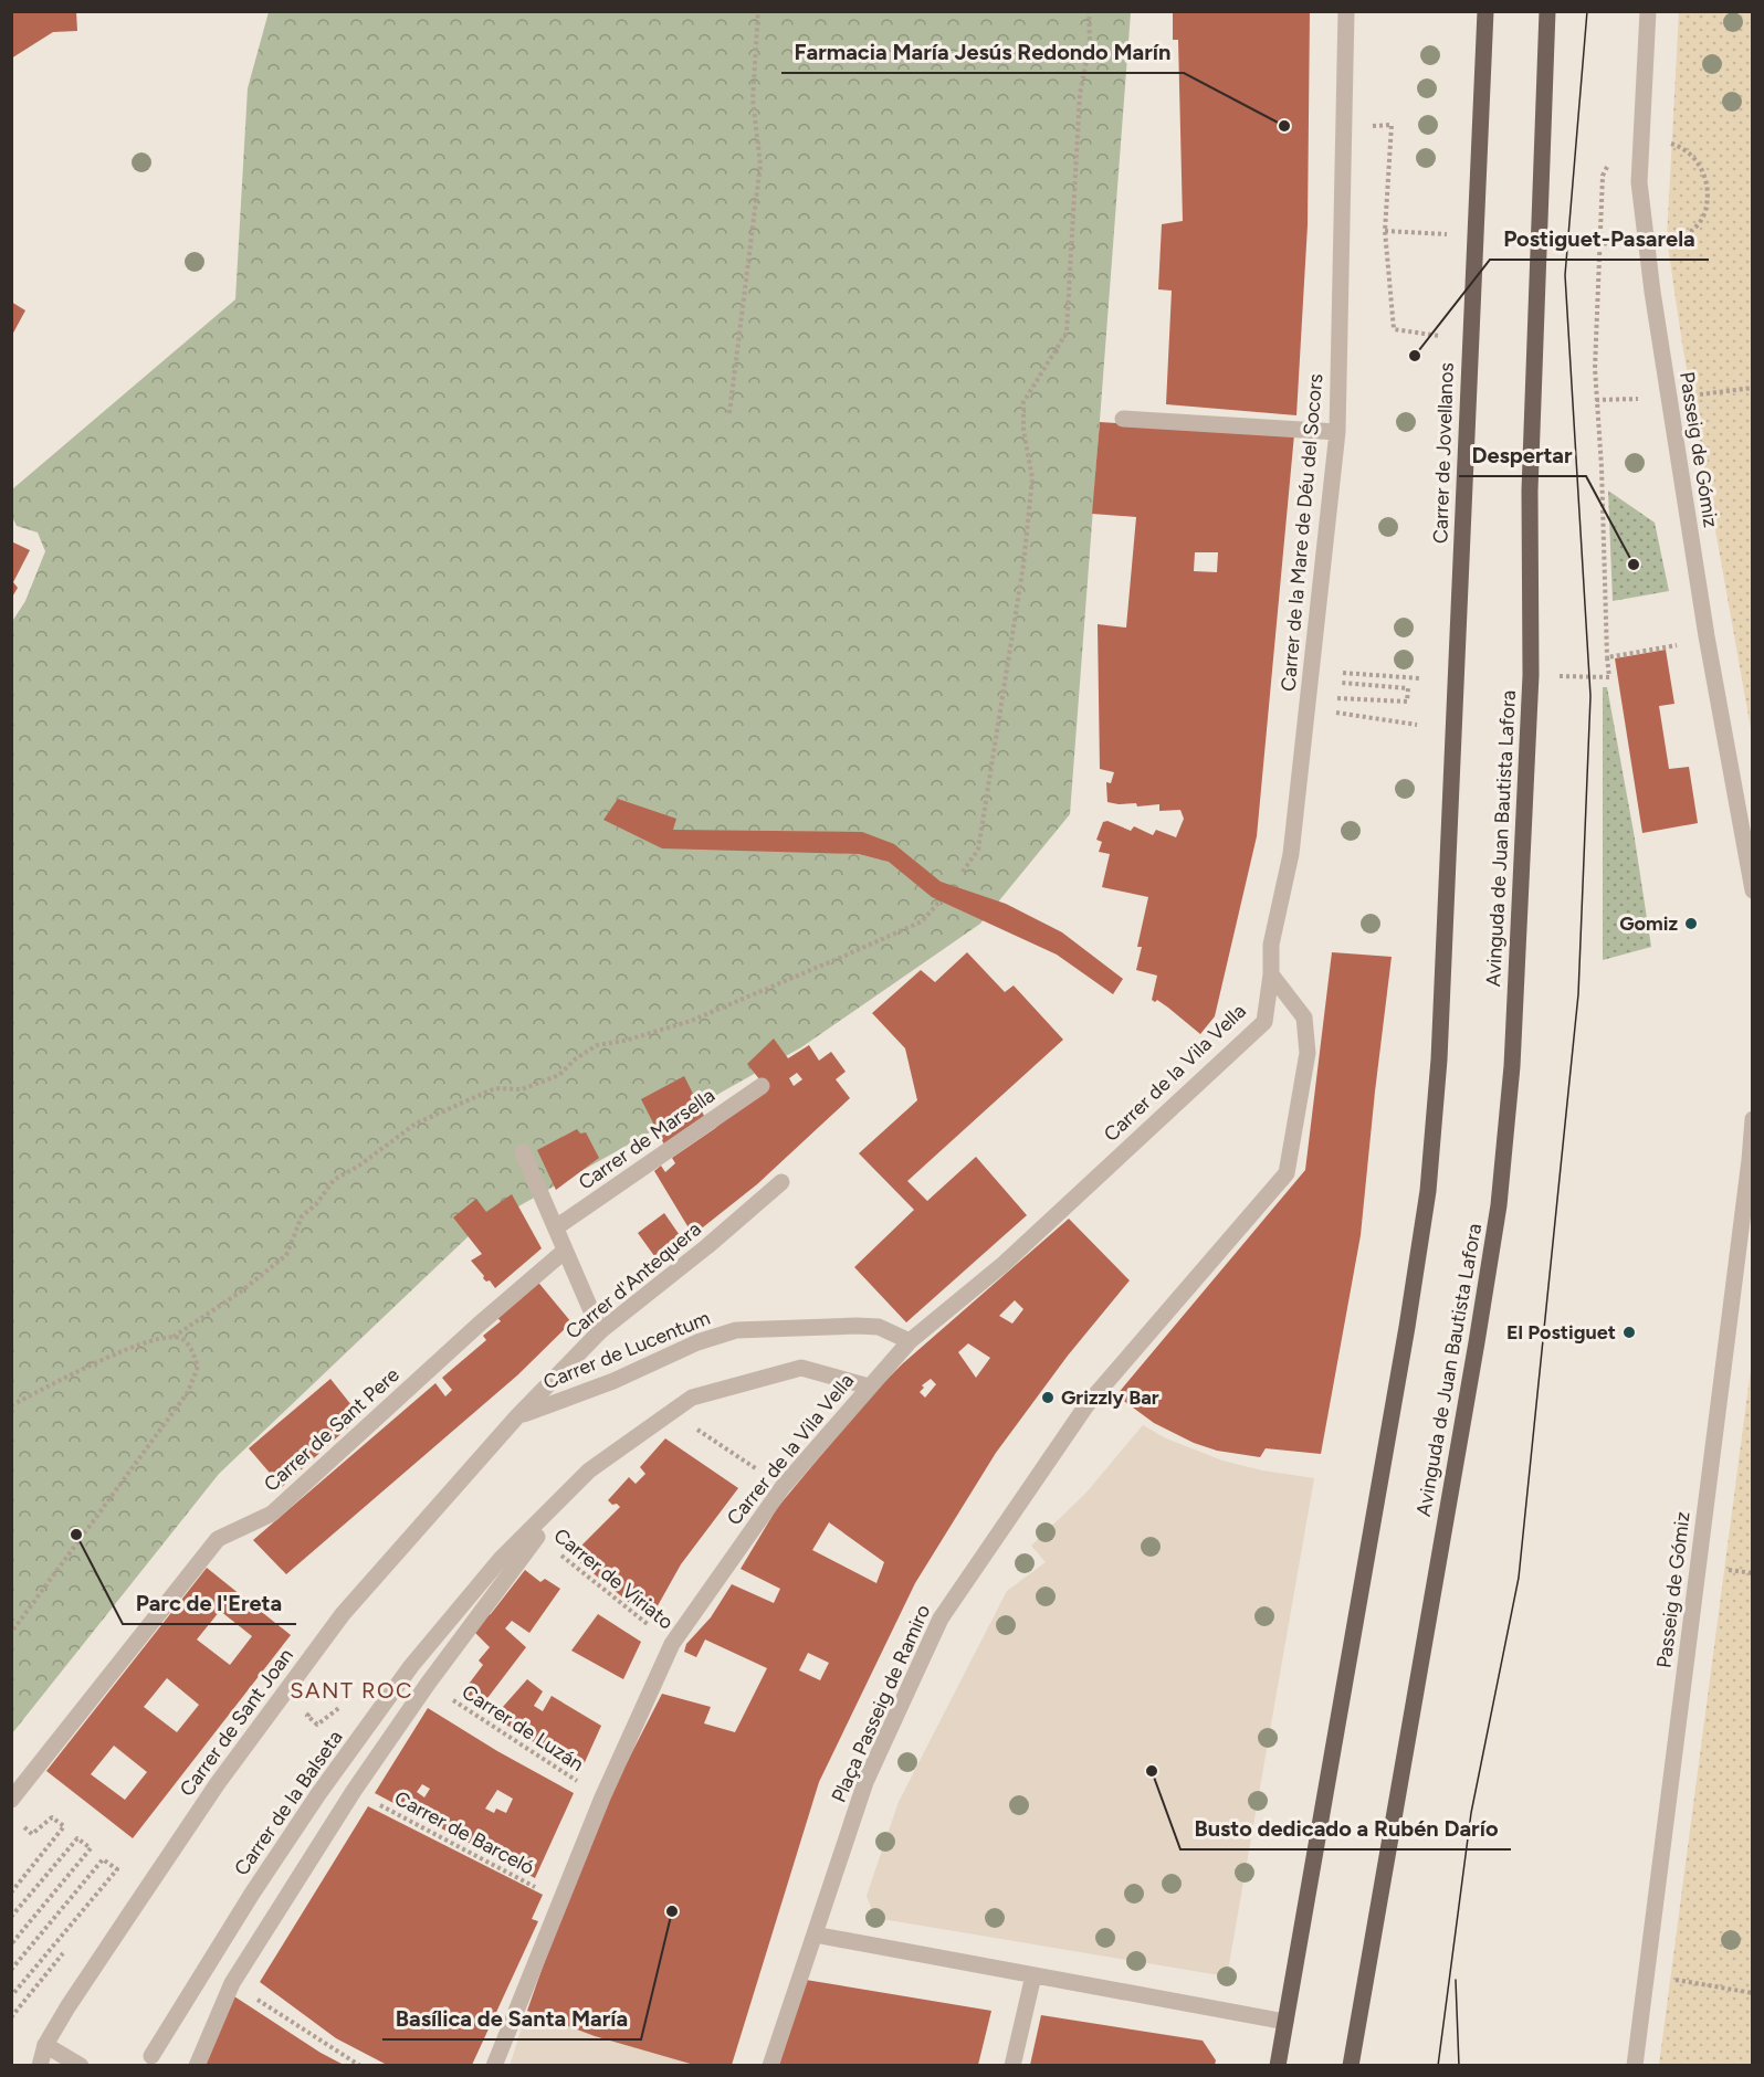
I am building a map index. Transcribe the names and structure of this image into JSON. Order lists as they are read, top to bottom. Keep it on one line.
{"streets":{"main road":["Carrer de Jovellanos","Avinguda de Juan Bautista Lafora"],"street":["Passeig de Gómiz","Carrer de la Mare de Déu del Socors","Carrer de la Vila Vella","Carrer de Marsella","Carrer d'Antequera","Carrer de Lucentum","Carrer de Sant Pere","Plaça Passeig de Ramiro","Carrer de Sant Joan","Carrer de la Balseta"],"path":["Carrer de Viriato","Carrer de Luzán","Carrer de Barceló"]},"crossings":[["Carrer de la Mare de Déu del Socors","Carrer de la Vila Vella"],["Carrer de la Mare de Déu del Socors","Plaça Passeig de Ramiro"],["Carrer de la Vila Vella","Carrer de Lucentum"],["Carrer de la Vila Vella","Carrer de Viriato"],["Carrer de la Vila Vella","Plaça Passeig de Ramiro"],["Carrer de la Vila Vella","Carrer de Luzán"],["Carrer de la Vila Vella","Carrer de Barceló"],["Carrer d'Antequera","Carrer de Lucentum"],["Carrer d'Antequera","Carrer de Sant Joan"],["Carrer de Lucentum","Carrer de Sant Joan"],["Carrer de Viriato","Carrer de la Balseta"]],"districts":["SANT ROC"],"places":["Farmacia María Jesús Redondo Marín","Postiguet-Pasarela","Despertar","Gomiz","El Postiguet","Grizzly Bar","Parc de l'Ereta","Busto dedicado a Rubén Darío","Basílica de Santa María"]}
